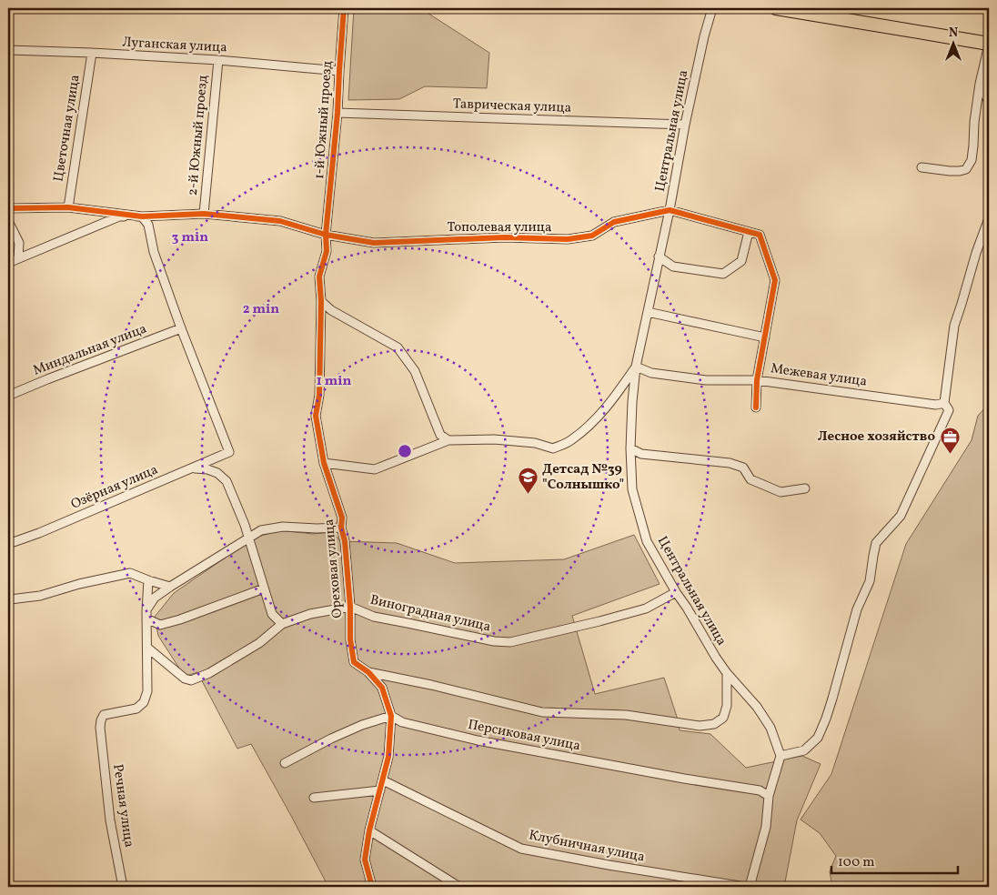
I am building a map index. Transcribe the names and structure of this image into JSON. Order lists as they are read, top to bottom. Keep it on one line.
{"streets":{"street":["Луганская улица","Таврическая улица","1-й Южный проезд","Цветочная улица","Центральная улица","2-й Южный проезд","Тополевая улица","Миндальная улица","Межевая улица","Озёрная улица","Ореховая улица","Виноградная улица","Персиковая улица","Речная улица","Клубничная улица"]},"crossings":[["Луганская улица","1-й Южный проезд"],["Луганская улица","Цветочная улица"],["Луганская улица","2-й Южный проезд"],["Таврическая улица","1-й Южный проезд"],["Таврическая улица","Центральная улица"],["1-й Южный проезд","Тополевая улица"],["1-й Южный проезд","Ореховая улица"],["Центральная улица","Тополевая улица"],["Центральная улица","Межевая улица"],["Центральная улица","Ореховая улица"],["Центральная улица","Виноградная улица"],["2-й Южный проезд","Тополевая улица"],["Тополевая улица","Ореховая улица"],["Миндальная улица","Озёрная улица"],["Ореховая улица","Виноградная улица"],["Ореховая улица","Персиковая улица"],["Ореховая улица","Клубничная улица"],["Виноградная улица","Речная улица"]],"places":{"office":["Лесное хозяйство"],"school or university":["Детсад №39 \"Солнышко\""]},"scale_bar":"100 m","north":"top","rings":["3 min","2 min","1 min"]}
